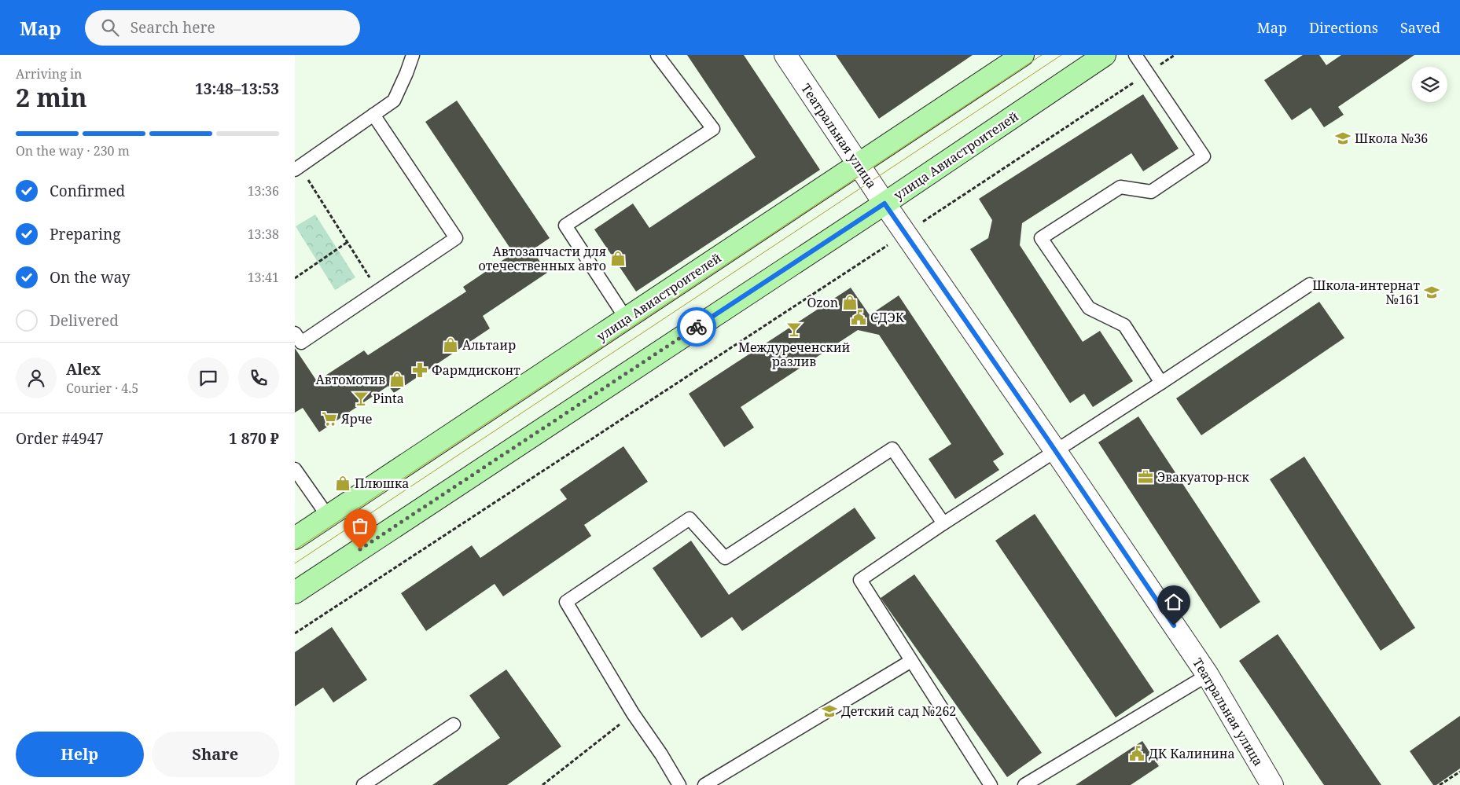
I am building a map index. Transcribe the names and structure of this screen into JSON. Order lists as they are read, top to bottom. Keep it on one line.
{"streets":{"main road":["улица Авиастроителей"],"street":["Театральная улица"]},"crossings":[["Театральная улица","улица Авиастроителей"]],"places":{"school or university":["Школа №36","Школа-интернат №161","Детский сад №262"],"shop":["Автозапчасти для отечественных авто","Ozon","Альтаир","Автомотив","Плюшка"],"public building":["СДЭК","ДК Калинина"],"bar":["Междуреченский разлив","Pinta"],"pharmacy":["Фармдисконт"],"supermarket":["Ярче"],"office":["Эвакуатор-нск"]},"page":{"header":"Map","search":"Search here","nav":["Map","Directions","Saved"],"heading":["2 min","Arriving in","13:48–13:53"],"panel":["Alex","Courier · 4.5","Order #4947","1 870 ₽"],"bar":"On the way · 230 m","list":[["Confirmed","13:36"],["Preparing","13:38"],["On the way","13:41"],"Delivered"],"buttons":["Help","Share"]}}
